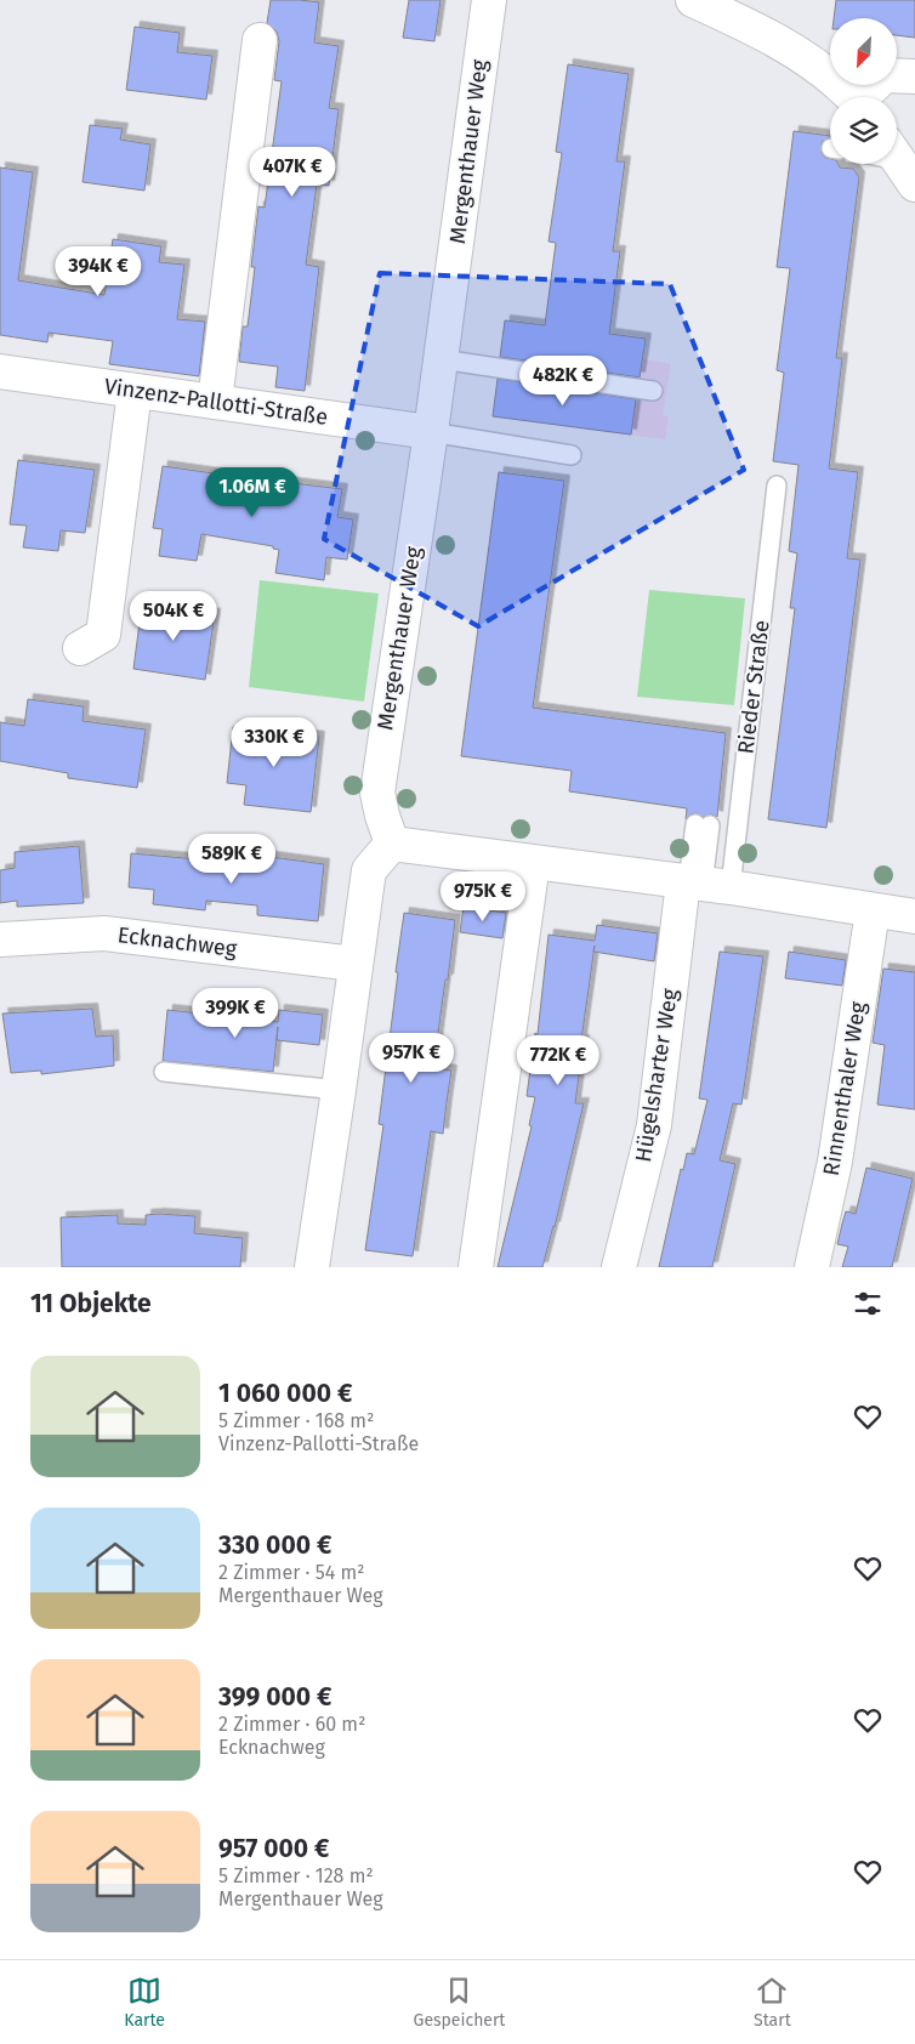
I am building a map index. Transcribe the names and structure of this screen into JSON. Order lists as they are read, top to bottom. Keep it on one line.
{"streets":{"street":["Mergenthauer Weg","Vinzenz-Pallotti-Straße","Ecknachweg","Hügelsharter Weg","Rinnenthaler Weg"],"lane":["Rieder Straße"]},"crossings":[["Mergenthauer Weg","Vinzenz-Pallotti-Straße"],["Rieder Straße","Hügelsharter Weg"]],"north":"bottom left","page":{"price":["407K €","394K €","482K €","1.06M €","504K €","330K €","589K €","975K €","399K €","957K €","772K €"],"heading":"11 Objekte","list":[{"name":"1 060 000 €","note":"5 Zimmer · 168 m² · Vinzenz-Pallotti-Straße"},{"name":"330 000 €","note":"2 Zimmer · 54 m² · Mergenthauer Weg"},{"name":"399 000 €","note":"2 Zimmer · 60 m² · Ecknachweg"},{"name":"957 000 €","note":"5 Zimmer · 128 m² · Mergenthauer Weg"}],"tabs":["Karte","Gespeichert","Start"]}}
